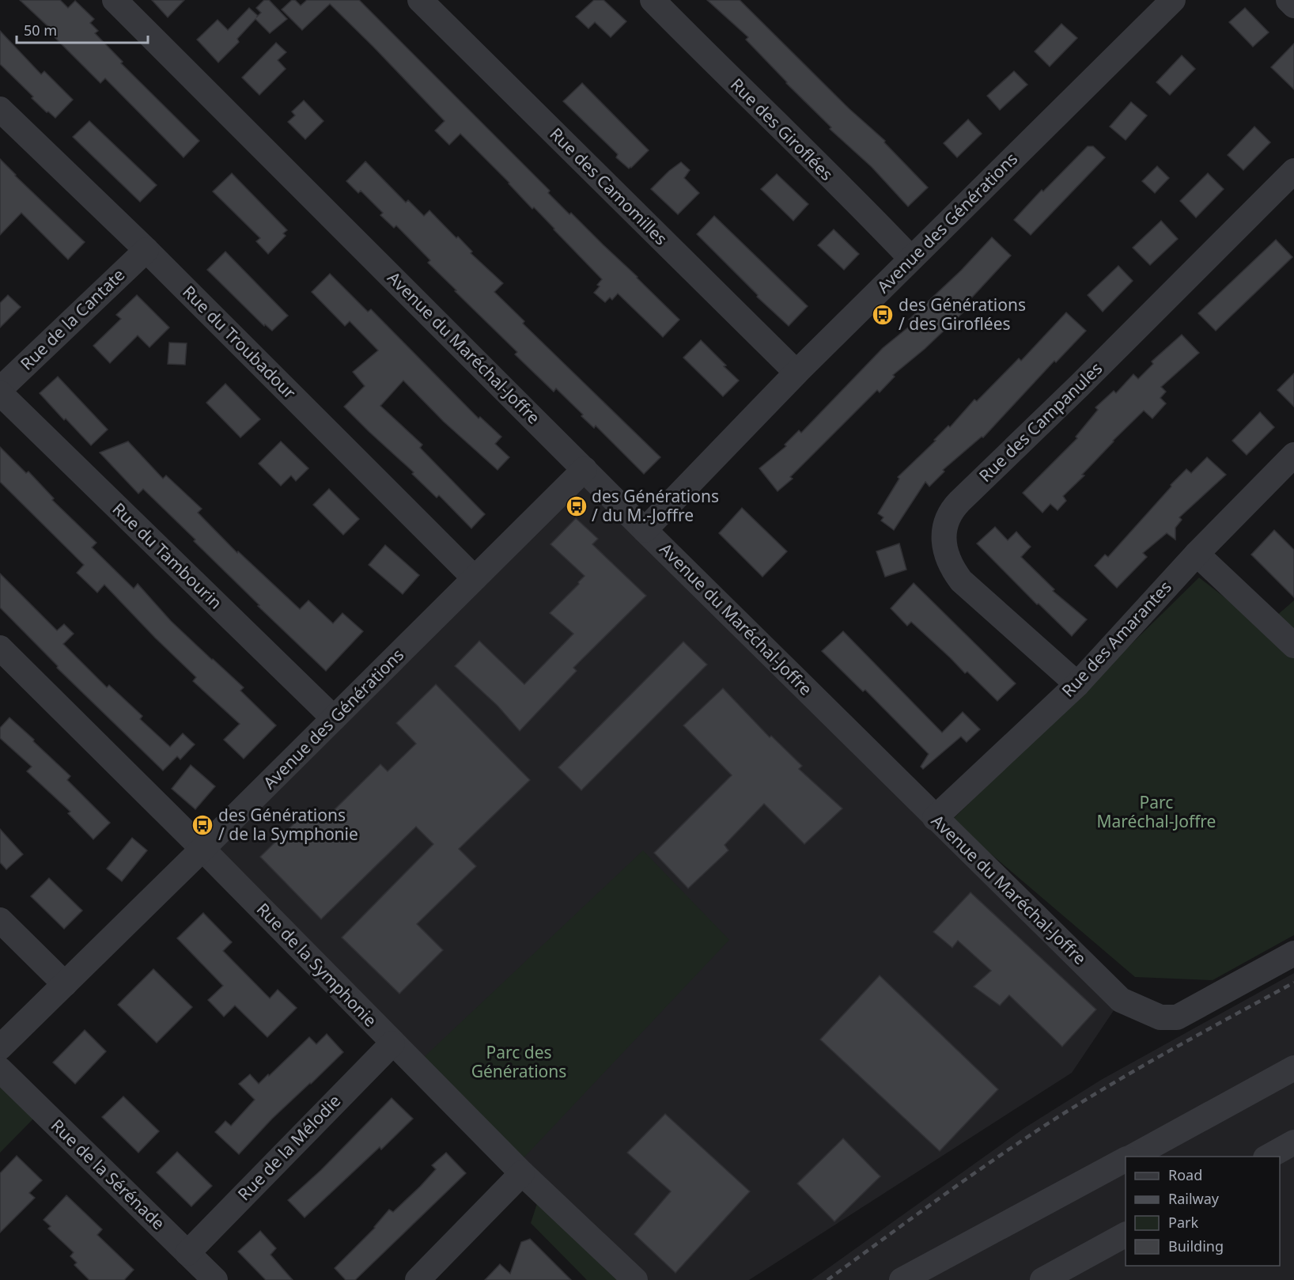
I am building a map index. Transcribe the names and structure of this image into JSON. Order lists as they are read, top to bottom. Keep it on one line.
{"streets":{"street":["Rue des Giroflées","Rue des Camomilles","Avenue des Générations","Rue de la Cantate","Rue du Troubadour","Avenue du Maréchal-Joffre","Rue des Campanules","Rue du Tambourin","Rue des Amarantes","Rue de la Symphonie","Rue de la Mélodie","Rue de la Sérénade"]},"crossings":[["Rue des Giroflées","Avenue des Générations"],["Rue des Camomilles","Avenue des Générations"],["Avenue des Générations","Rue du Troubadour"],["Avenue des Générations","Avenue du Maréchal-Joffre"],["Avenue des Générations","Rue du Tambourin"],["Avenue des Générations","Rue de la Symphonie"],["Rue de la Cantate","Rue du Troubadour"],["Avenue du Maréchal-Joffre","Rue des Amarantes"],["Rue des Campanules","Rue des Amarantes"],["Rue de la Symphonie","Rue de la Mélodie"],["Rue de la Mélodie","Rue de la Sérénade"]],"parks":["Parc Maréchal-Joffre","Parc des Générations"],"places":{"bus stop":["des Générations / des Giroflées","des Générations / du M.-Joffre","des Générations / de la Symphonie"]},"legend":["Road","Railway","Park","Building"],"scale_bar":"50 m"}
